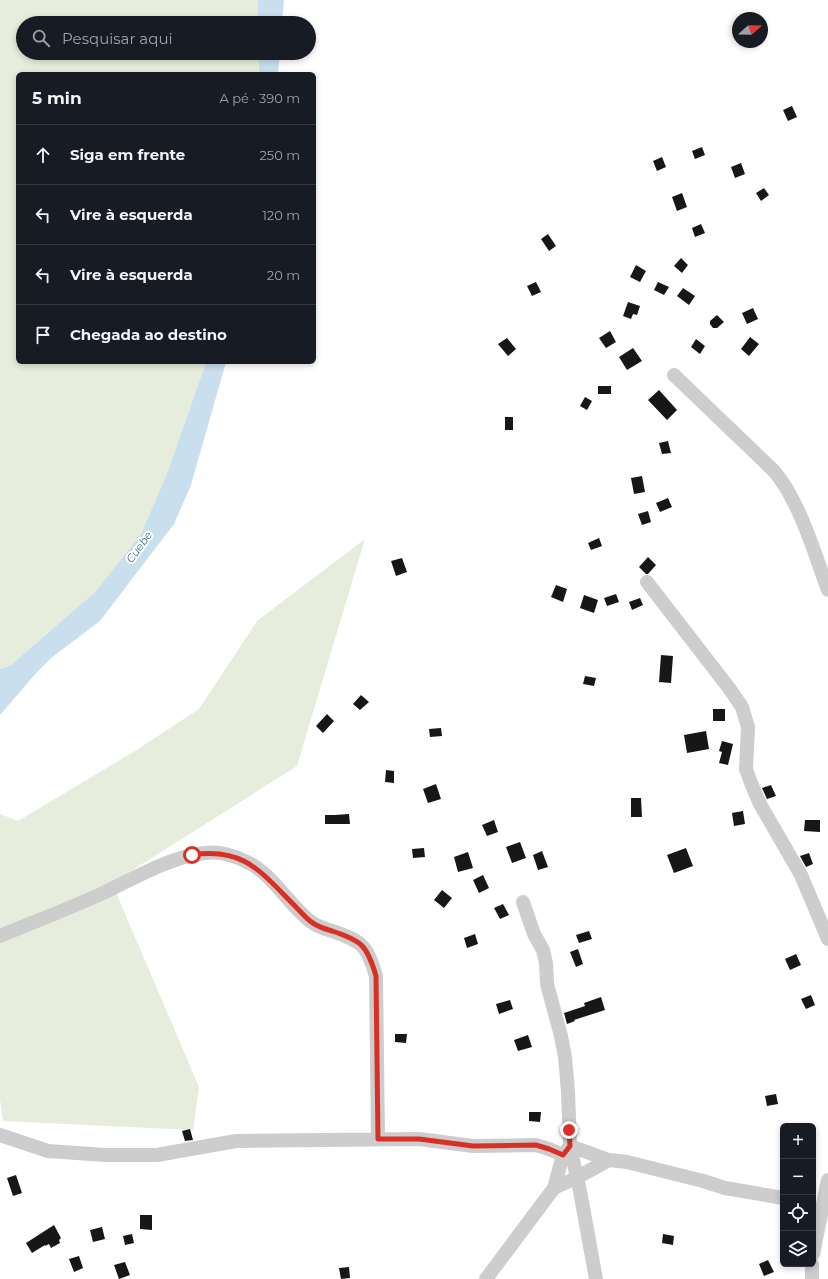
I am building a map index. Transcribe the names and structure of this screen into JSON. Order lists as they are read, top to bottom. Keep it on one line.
{"water":["Cuebe"],"north":"right","page":{"search":"Pesquisar aqui","heading":["5 min","A pé · 390 m"],"list":[["Siga em frente","250 m"],["Vire à esquerda","120 m"],["Vire à esquerda","20 m"],"Chegada ao destino"],"map_buttons":["+","−"]}}
